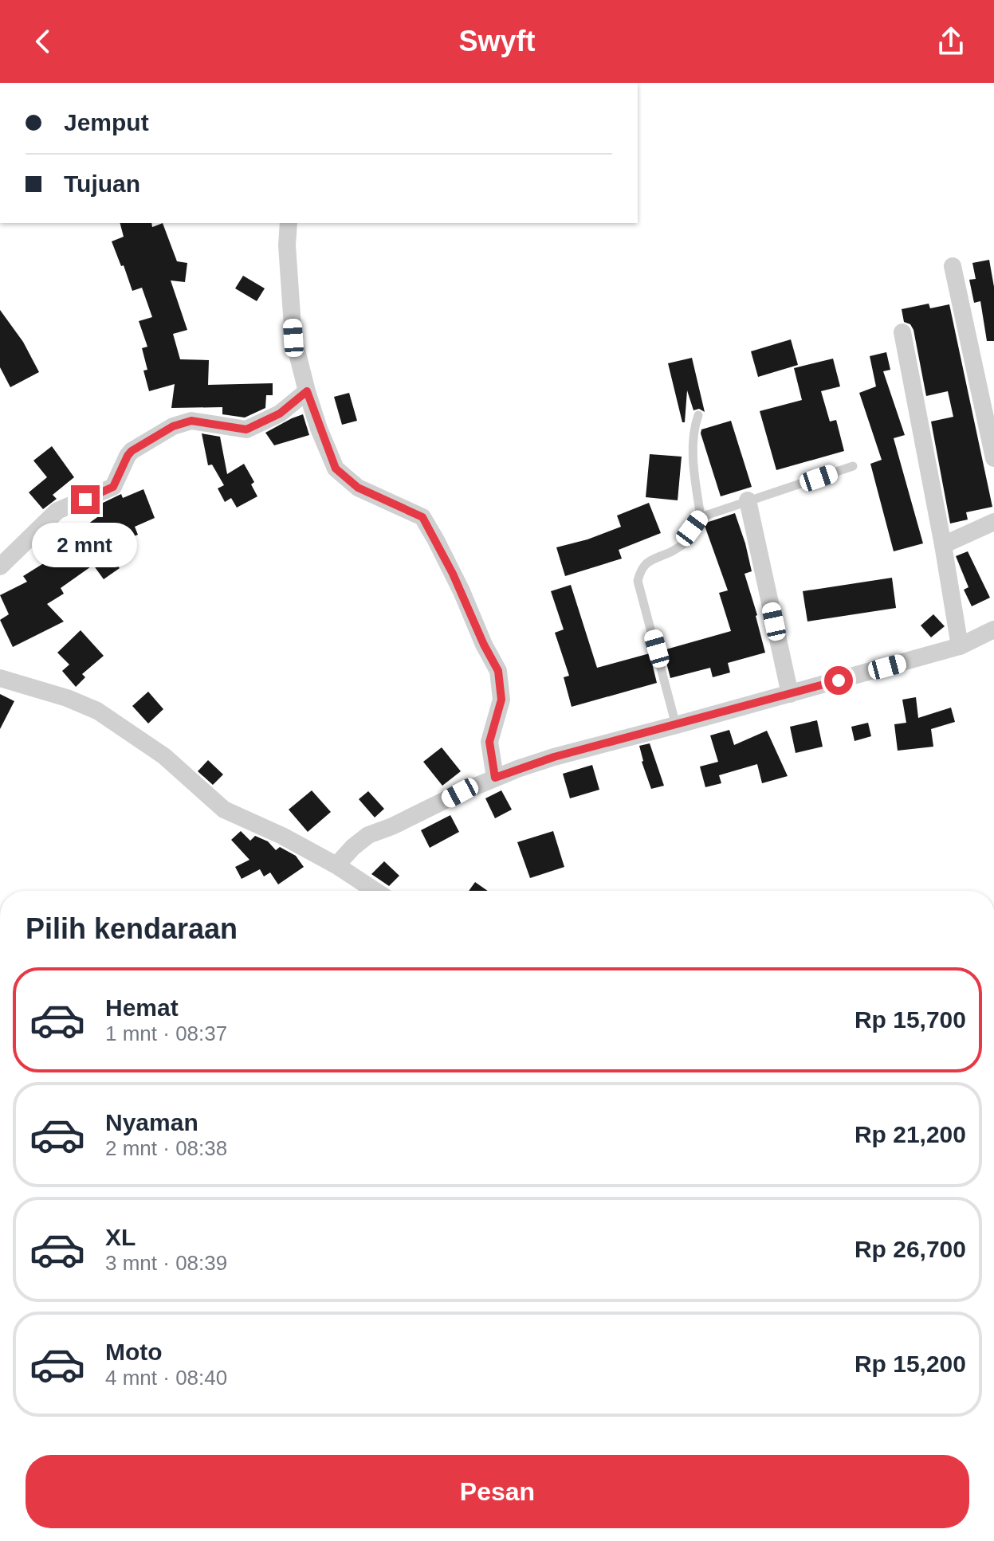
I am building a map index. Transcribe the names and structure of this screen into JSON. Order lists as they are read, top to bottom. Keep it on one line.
{"page":{"header":"Swyft","banner":["Jemput","Tujuan"],"bubble":"2 mnt","heading":"Pilih kendaraan","list":[{"name":"Hemat","note":"1 mnt · 08:37","value":"Rp 15,700"},{"name":"Nyaman","note":"2 mnt · 08:38","value":"Rp 21,200"},{"name":"XL","note":"3 mnt · 08:39","value":"Rp 26,700"},{"name":"Moto","note":"4 mnt · 08:40","value":"Rp 15,200"}],"buttons":"Pesan"}}
